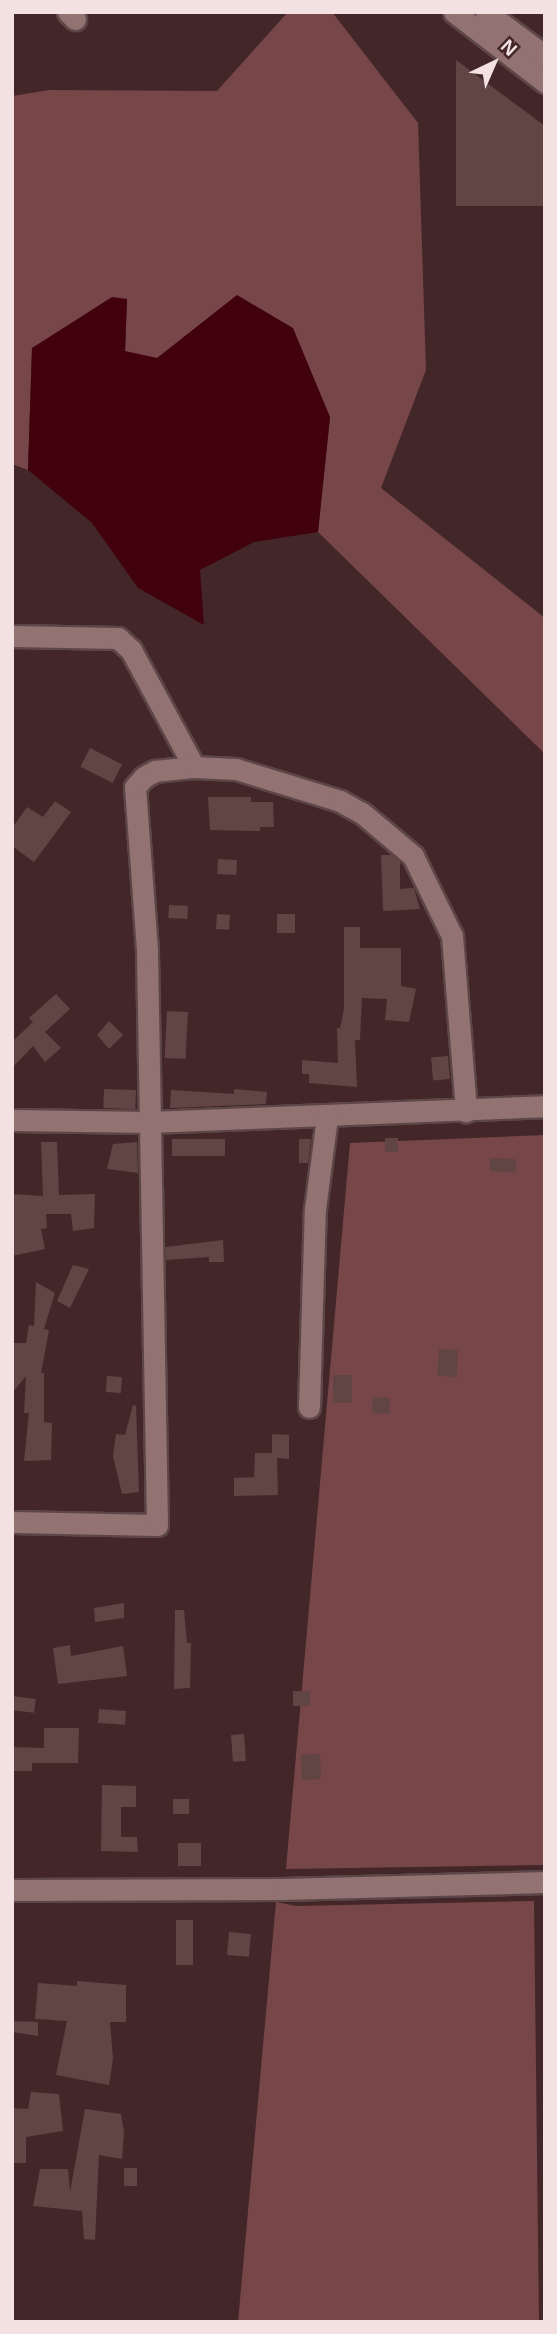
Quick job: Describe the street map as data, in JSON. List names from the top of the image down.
{
  "north": "top right"
}
